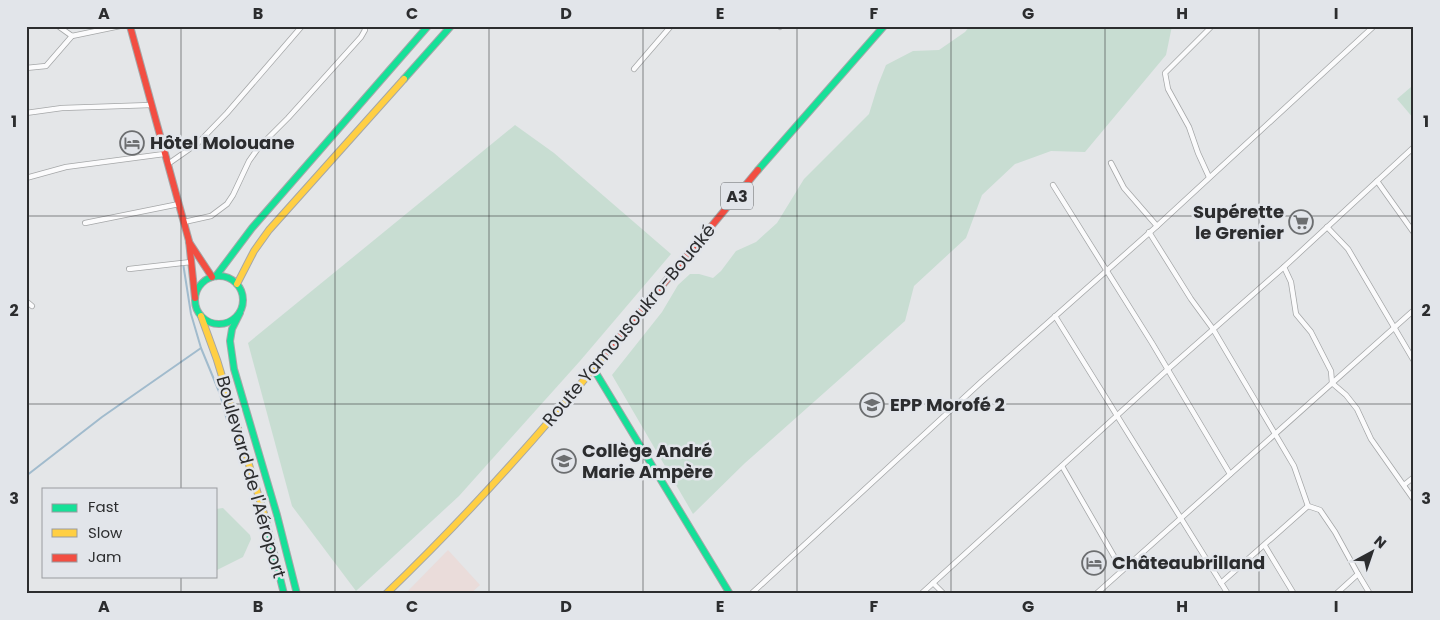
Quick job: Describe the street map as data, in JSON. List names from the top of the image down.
{
  "streets": {
    "main road": ["A3", "Route Yamousoukro-Bouaké", "Boulevard de l'Aéroport"]
  },
  "places": {
    "hotel": ["Hôtel Molouane", "Châteaubrilland"],
    "supermarket": ["Supérette le Grenier"],
    "school or university": ["EPP Morofé 2", "Collège André Marie Ampère"]
  },
  "legend": ["Fast", "Slow", "Jam"],
  "north": "top right",
  "grid": {
    "columns": [
      "A",
      "B",
      "C",
      "D",
      "E",
      "F",
      "G",
      "H",
      "I"
    ],
    "rows": ["1", "2", "3"]
  }
}
